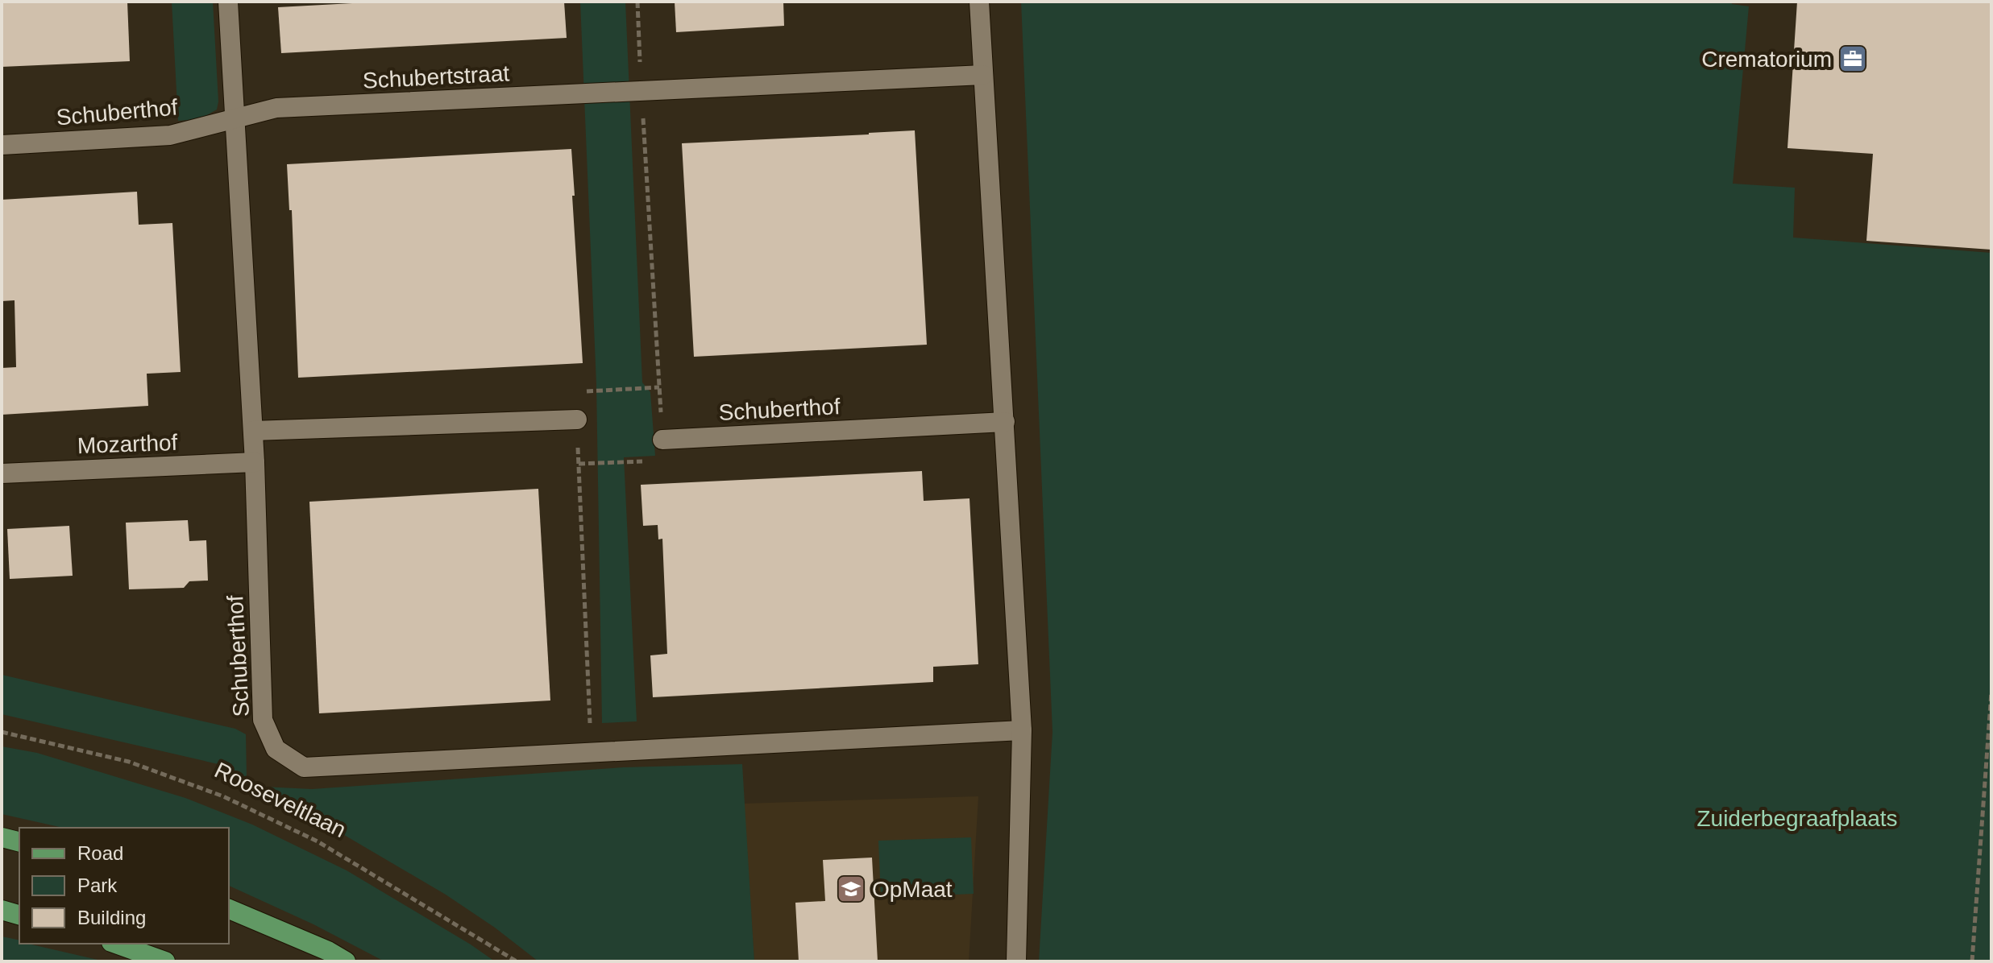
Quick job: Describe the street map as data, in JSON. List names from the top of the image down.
{
  "streets": {
    "street": ["Schubertstraat", "Schuberthof", "Mozarthof"],
    "path": ["Rooseveltlaan"]
  },
  "crossings": [
    ["Schubertstraat", "Schuberthof"],
    ["Schuberthof", "Mozarthof"]
  ],
  "parks": ["Zuiderbegraafplaats"],
  "places": {
    "office": ["Crematorium"],
    "school or university": ["OpMaat"]
  },
  "legend": ["Road", "Park", "Building"]
}
